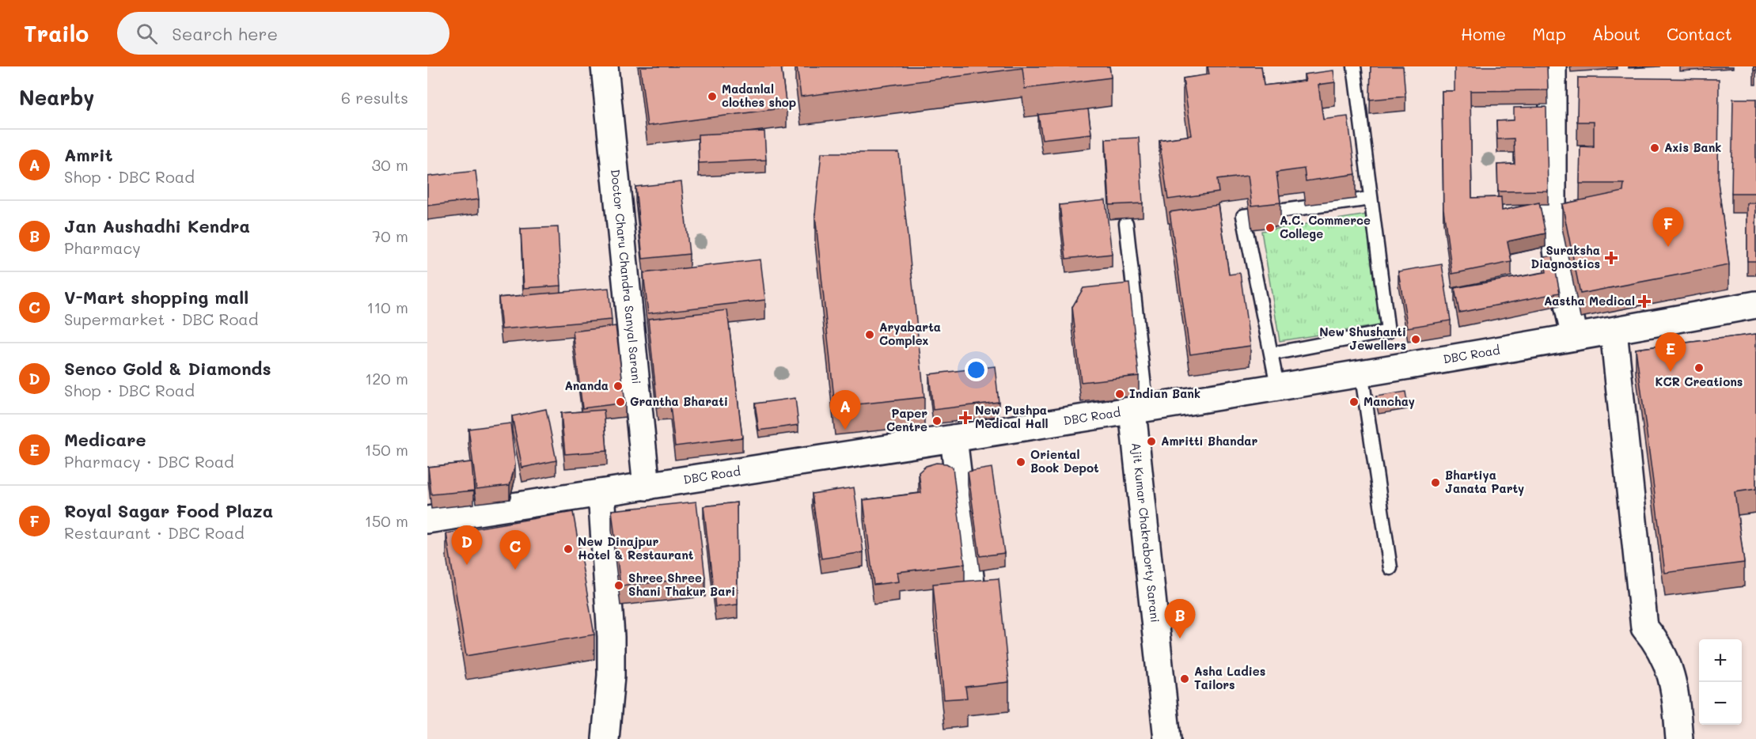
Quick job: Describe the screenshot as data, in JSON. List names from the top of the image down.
{
  "streets": {
    "street": ["Doctor Charu Chandra Sanyal Sarani", "DBC Road", "Ajit Kumar Chakraborty Sarani"]
  },
  "crossings": [
    ["Doctor Charu Chandra Sanyal Sarani", "DBC Road"],
    ["DBC Road", "Ajit Kumar Chakraborty Sarani"]
  ],
  "places": {
    "other": [
      "Madanlal clothes shop",
      "Axis Bank",
      "A.C. Commerce College",
      "Aryabarta Complex",
      "New Shushanti Jewellers",
      "KCR Creations",
      "Ananda",
      "Indian Bank",
      "Grantha Bharati",
      "Manchay",
      "Paper Centre",
      "Amritti Bhandar",
      "Oriental Book Depot",
      "Bhartiya Janata Party",
      "New Dinajpur Hotel & Restaurant",
      "Shree Shree Shani Thakur Bari",
      "Asha Ladies Tailors"
    ],
    "health": ["Suraksha Diagnostics", "Aastha Medical", "New Pushpa Medical Hall"]
  },
  "page": {
    "header": "Trailo",
    "search": "Search here",
    "nav": [
      "Home",
      "Map",
      "About",
      "Contact"
    ],
    "heading": ["Nearby", "6 results"],
    "list": [
      {
        "mark": "A",
        "name": "Amrit",
        "note": "Shop · DBC Road",
        "value": "30 m"
      },
      {
        "mark": "B",
        "name": "Jan Aushadhi Kendra",
        "note": "Pharmacy",
        "value": "70 m"
      },
      {
        "mark": "C",
        "name": "V-Mart shopping mall",
        "note": "Supermarket · DBC Road",
        "value": "110 m"
      },
      {
        "mark": "D",
        "name": "Senco Gold & Diamonds",
        "note": "Shop · DBC Road",
        "value": "120 m"
      },
      {
        "mark": "E",
        "name": "Medicare",
        "note": "Pharmacy · DBC Road",
        "value": "150 m"
      },
      {
        "mark": "F",
        "name": "Royal Sagar Food Plaza",
        "note": "Restaurant · DBC Road",
        "value": "150 m"
      }
    ],
    "pins": [
      "F",
      "E",
      "A",
      "D",
      "C",
      "B"
    ],
    "map_buttons": ["+", "−"]
  }
}
